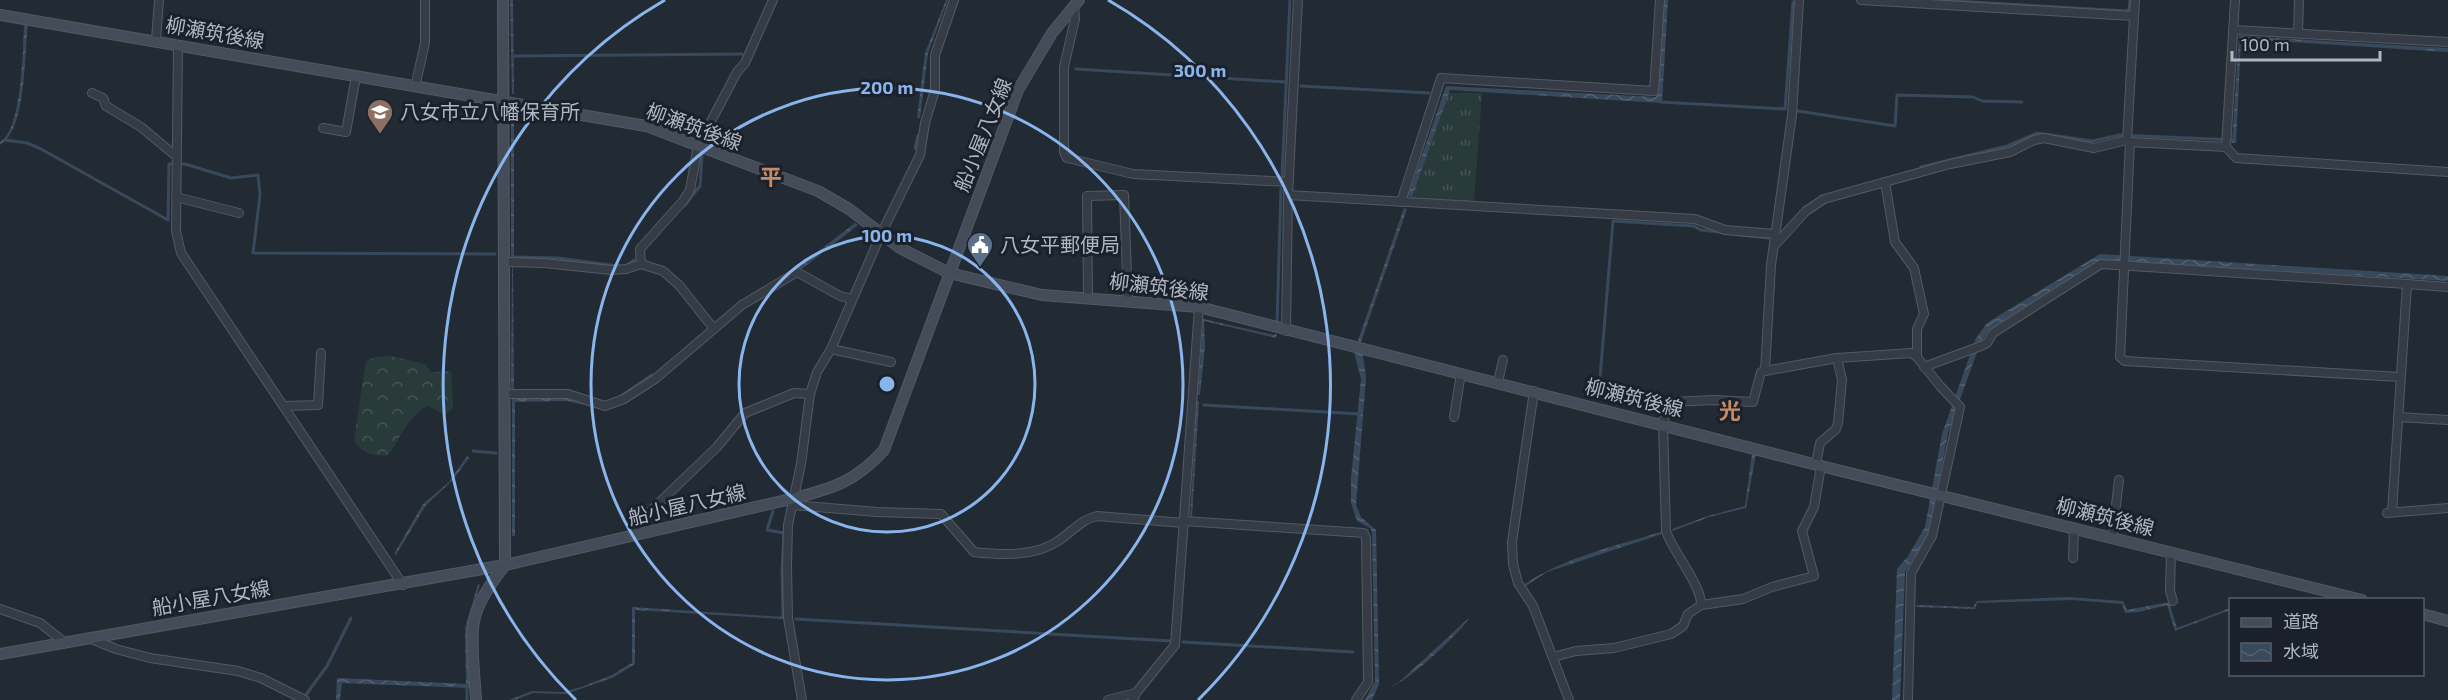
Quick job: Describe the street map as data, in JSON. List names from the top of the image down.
{
  "streets": {
    "main road": ["柳瀬筑後線", "船小屋八女線"]
  },
  "crossings": [
    ["柳瀬筑後線", "船小屋八女線"]
  ],
  "districts": ["平", "光"],
  "places": {
    "school or university": ["八女市立八幡保育所"],
    "public building": ["八女平郵便局"]
  },
  "legend": ["道路", "水域"],
  "scale_bar": "100 m",
  "rings": ["300 m", "200 m", "100 m"]
}
